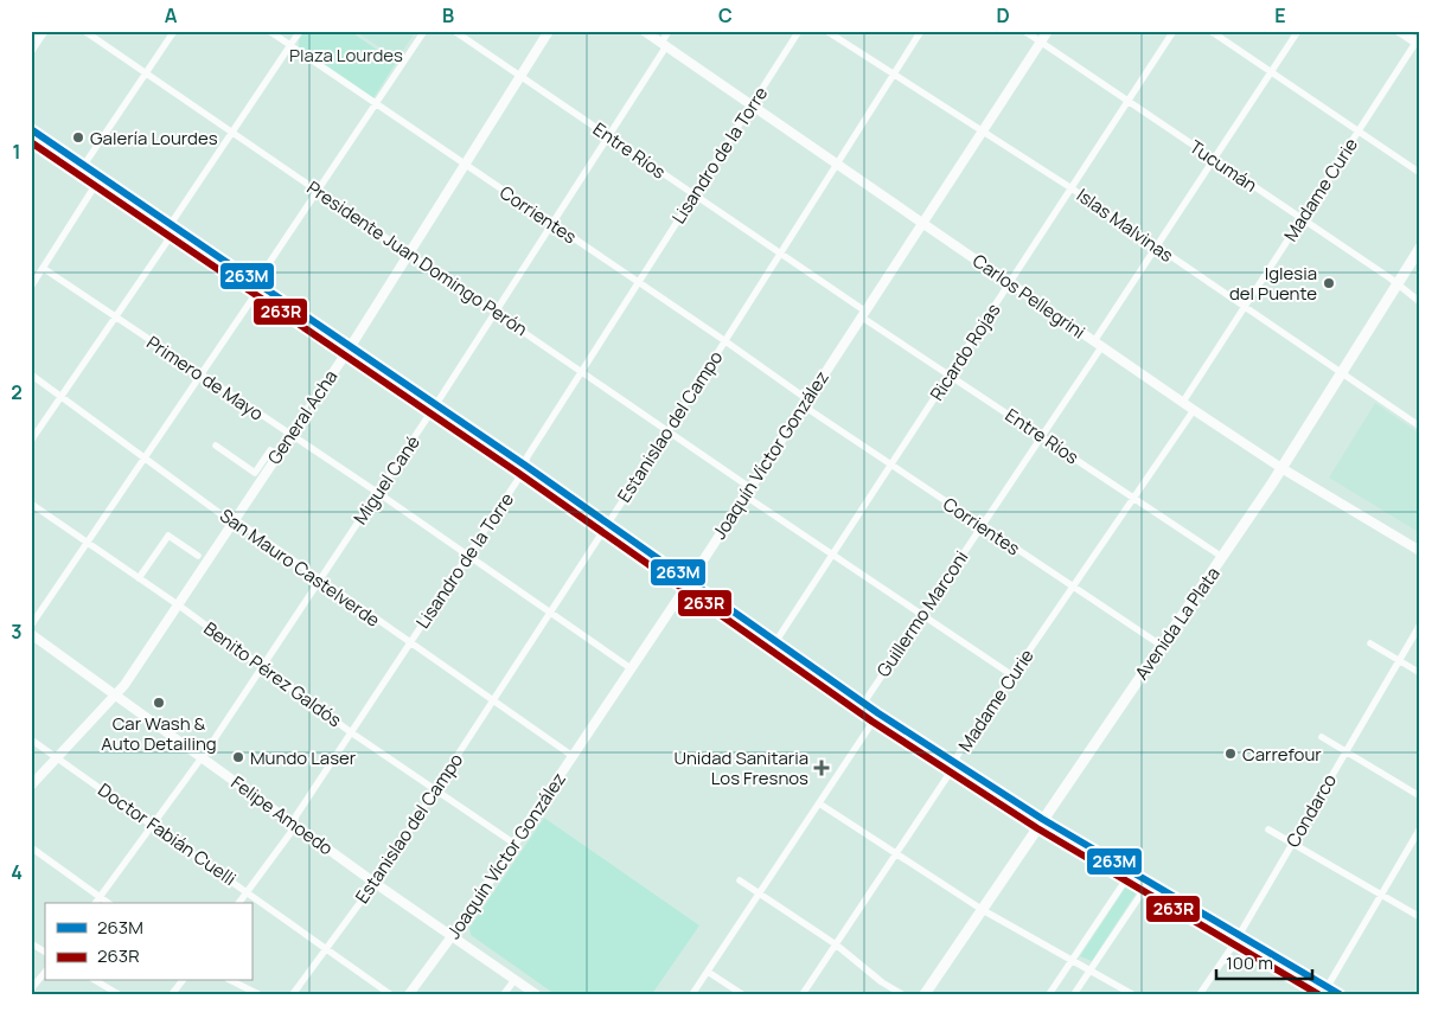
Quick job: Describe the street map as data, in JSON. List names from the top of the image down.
{
  "streets": {
    "main road": ["Avenida La Plata"],
    "street": [
      "Entre Ríos",
      "Lisandro de la Torre",
      "Tucumán",
      "Madame Curie",
      "Corrientes",
      "Islas Malvinas",
      "Presidente Juan Domingo Perón",
      "Carlos Pellegrini",
      "Ricardo Rojas",
      "Primero de Mayo",
      "General Acha",
      "Estanislao del Campo",
      "Joaquín Víctor González",
      "Miguel Cané",
      "San Mauro Castelverde",
      "Guillermo Marconi",
      "Benito Pérez Galdós",
      "Condarco",
      "Felipe Amoedo",
      "Doctor Fabián Cuelli"
    ]
  },
  "crossings": [
    ["Entre Ríos", "Lisandro de la Torre"],
    ["Entre Ríos", "Madame Curie"],
    ["Entre Ríos", "Ricardo Rojas"],
    ["Entre Ríos", "General Acha"],
    ["Entre Ríos", "Estanislao del Campo"],
    ["Entre Ríos", "Joaquín Víctor González"],
    ["Entre Ríos", "Miguel Cané"],
    ["Entre Ríos", "Guillermo Marconi"],
    ["Entre Ríos", "Avenida La Plata"],
    ["Lisandro de la Torre", "Corrientes"],
    ["Lisandro de la Torre", "Presidente Juan Domingo Perón"],
    ["Lisandro de la Torre", "Carlos Pellegrini"],
    ["Lisandro de la Torre", "Primero de Mayo"],
    ["Lisandro de la Torre", "San Mauro Castelverde"],
    ["Lisandro de la Torre", "Benito Pérez Galdós"],
    ["Lisandro de la Torre", "Felipe Amoedo"],
    ["Lisandro de la Torre", "Doctor Fabián Cuelli"],
    ["Tucumán", "Madame Curie"],
    ["Tucumán", "Ricardo Rojas"],
    ["Tucumán", "Joaquín Víctor González"],
    ["Tucumán", "Guillermo Marconi"],
    ["Tucumán", "Avenida La Plata"],
    ["Madame Curie", "Corrientes"],
    ["Madame Curie", "Islas Malvinas"],
    ["Madame Curie", "Presidente Juan Domingo Perón"],
    ["Madame Curie", "Carlos Pellegrini"],
    ["Corrientes", "Ricardo Rojas"],
    ["Corrientes", "General Acha"],
    ["Corrientes", "Estanislao del Campo"],
    ["Corrientes", "Joaquín Víctor González"],
    ["Corrientes", "Miguel Cané"],
    ["Corrientes", "Guillermo Marconi"],
    ["Corrientes", "Avenida La Plata"],
    ["Islas Malvinas", "Ricardo Rojas"],
    ["Islas Malvinas", "Estanislao del Campo"],
    ["Islas Malvinas", "Joaquín Víctor González"],
    ["Islas Malvinas", "Guillermo Marconi"],
    ["Islas Malvinas", "Avenida La Plata"],
    ["Presidente Juan Domingo Perón", "Ricardo Rojas"],
    ["Presidente Juan Domingo Perón", "General Acha"],
    ["Presidente Juan Domingo Perón", "Estanislao del Campo"],
    ["Presidente Juan Domingo Perón", "Joaquín Víctor González"],
    ["Presidente Juan Domingo Perón", "Miguel Cané"],
    ["Presidente Juan Domingo Perón", "Guillermo Marconi"],
    ["Carlos Pellegrini", "Ricardo Rojas"],
    ["Carlos Pellegrini", "Estanislao del Campo"],
    ["Carlos Pellegrini", "Joaquín Víctor González"],
    ["Carlos Pellegrini", "Miguel Cané"],
    ["Carlos Pellegrini", "Guillermo Marconi"],
    ["Carlos Pellegrini", "Avenida La Plata"],
    ["Primero de Mayo", "General Acha"],
    ["Primero de Mayo", "Estanislao del Campo"],
    ["Primero de Mayo", "Joaquín Víctor González"],
    ["Primero de Mayo", "Miguel Cané"],
    ["General Acha", "San Mauro Castelverde"],
    ["General Acha", "Benito Pérez Galdós"],
    ["General Acha", "Felipe Amoedo"],
    ["General Acha", "Doctor Fabián Cuelli"],
    ["Estanislao del Campo", "San Mauro Castelverde"],
    ["Estanislao del Campo", "Benito Pérez Galdós"],
    ["Estanislao del Campo", "Felipe Amoedo"],
    ["Estanislao del Campo", "Doctor Fabián Cuelli"],
    ["Joaquín Víctor González", "San Mauro Castelverde"],
    ["Joaquín Víctor González", "Benito Pérez Galdós"],
    ["Joaquín Víctor González", "Felipe Amoedo"],
    ["Miguel Cané", "San Mauro Castelverde"],
    ["Miguel Cané", "Benito Pérez Galdós"],
    ["Miguel Cané", "Felipe Amoedo"],
    ["Miguel Cané", "Doctor Fabián Cuelli"]
  ],
  "parks": ["Plaza Lourdes"],
  "places": {
    "other": [
      "Galería Lourdes",
      "Iglesia del Puente",
      "Car Wash & Auto Detailing",
      "Carrefour",
      "Mundo Laser"
    ],
    "health": ["Unidad Sanitaria Los Fresnos"]
  },
  "lines": ["transit line 263M", "transit line 263R"],
  "legend": ["263M", "263R"],
  "scale_bar": "100 m",
  "grid": {
    "columns": [
      "A",
      "B",
      "C",
      "D",
      "E"
    ],
    "rows": [
      "1",
      "2",
      "3",
      "4"
    ]
  }
}
